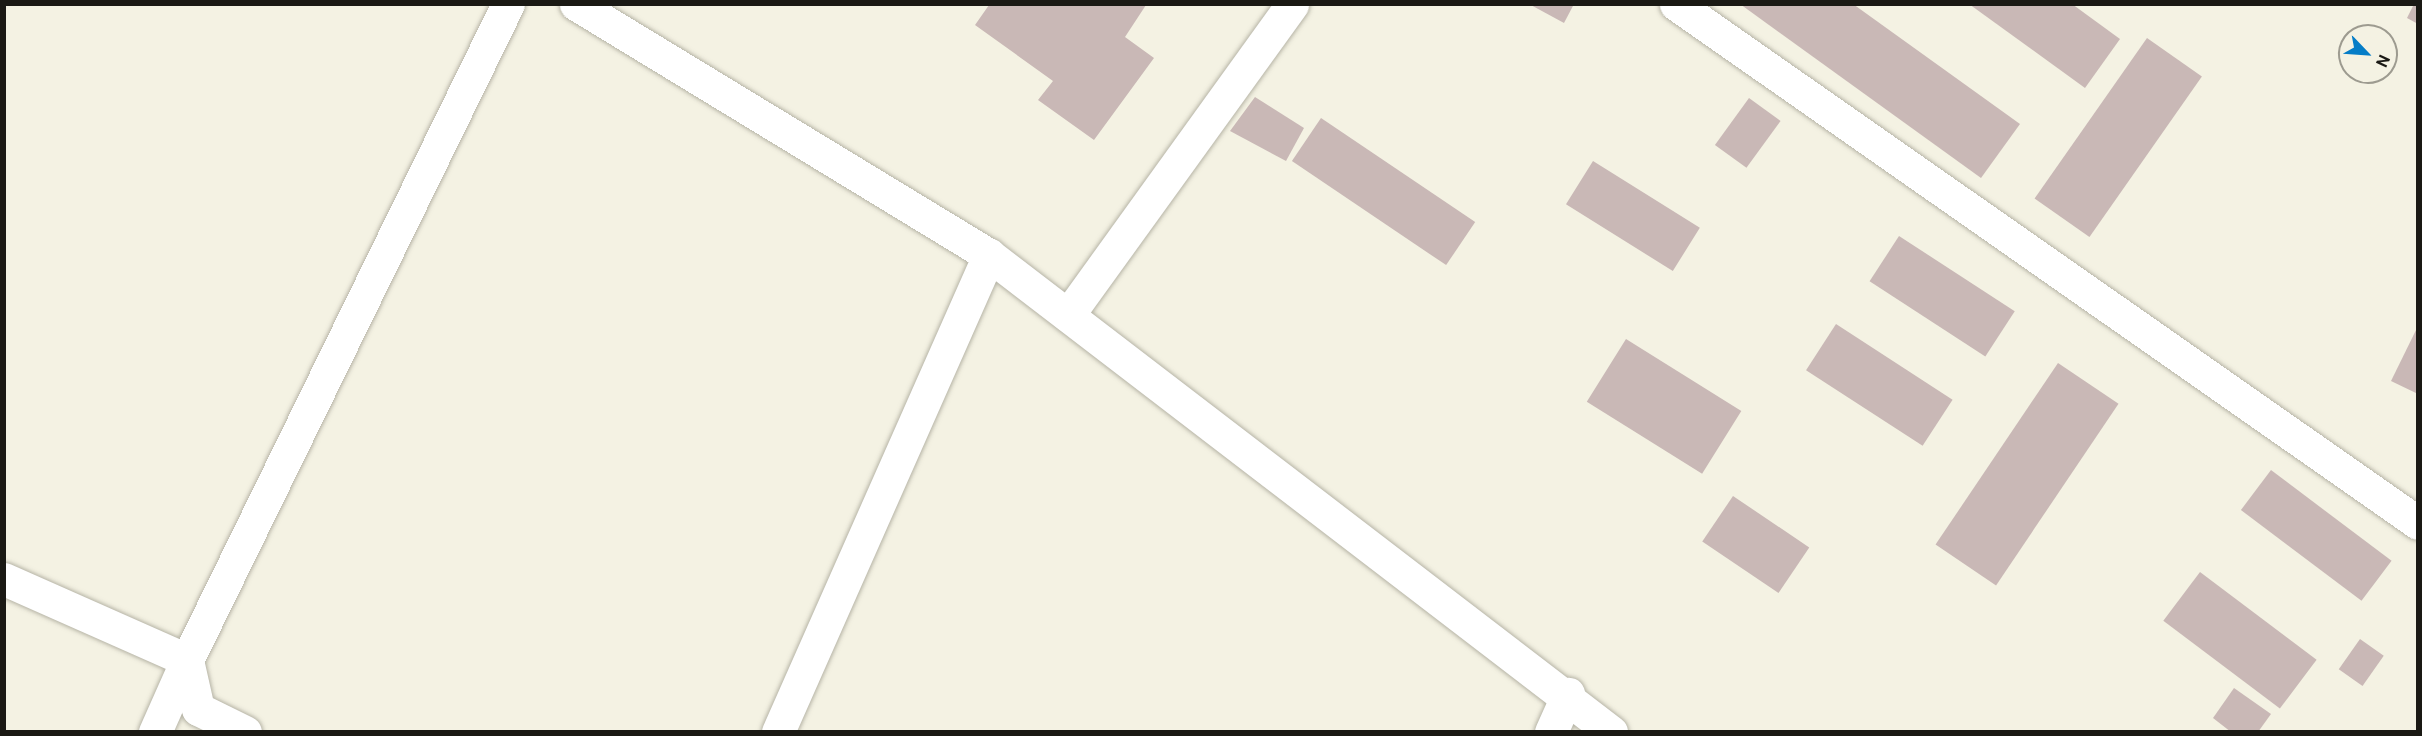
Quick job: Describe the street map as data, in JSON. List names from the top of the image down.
{
  "north": "bottom right"
}
